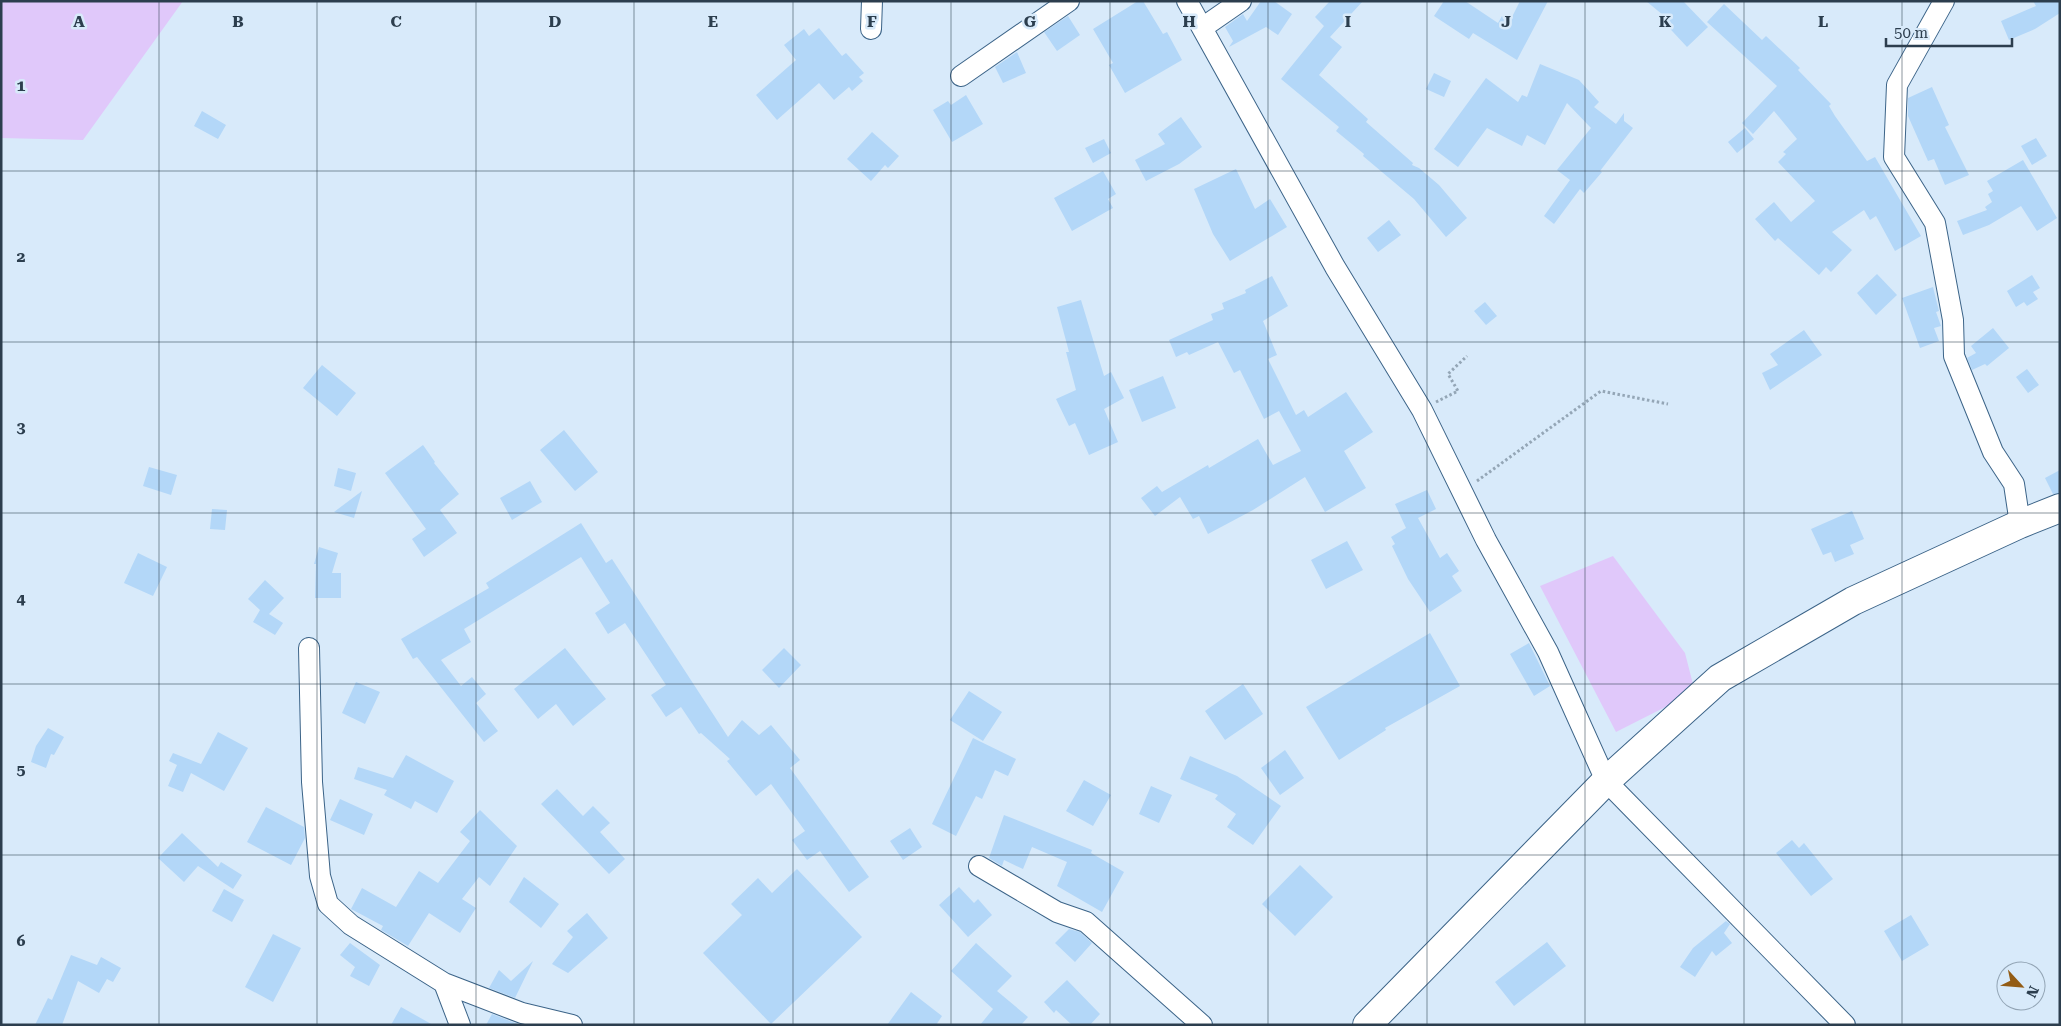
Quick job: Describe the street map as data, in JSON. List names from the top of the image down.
{
  "scale_bar": "50 m",
  "north": "bottom right",
  "grid": {
    "columns": [
      "A",
      "B",
      "C",
      "D",
      "E",
      "F",
      "G",
      "H",
      "I",
      "J",
      "K",
      "L"
    ],
    "rows": [
      "1",
      "2",
      "3",
      "4",
      "5",
      "6"
    ]
  }
}
